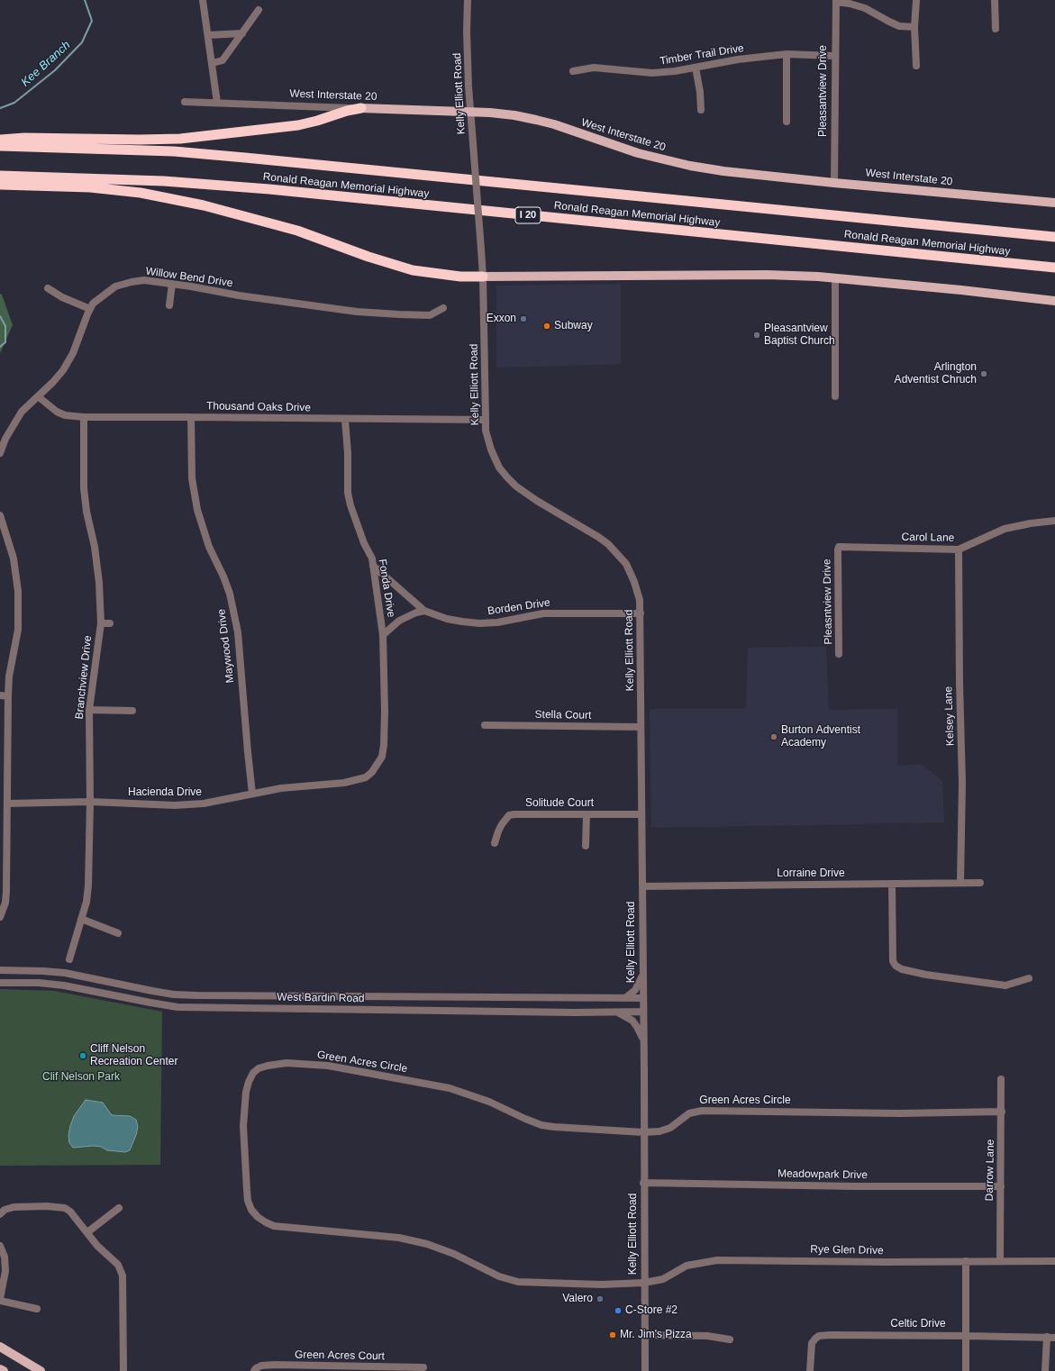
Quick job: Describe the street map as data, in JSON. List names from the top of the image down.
{
  "streets": {
    "highway": ["Ronald Reagan Memorial Highway", "I 20"],
    "main road": ["West Interstate 20"],
    "street": [
      "Timber Trail Drive",
      "Pleasantview Drive",
      "Kelly Elliott Road",
      "Willow Bend Drive",
      "Thousand Oaks Drive",
      "Carol Lane",
      "Fonda Drive",
      "Pleasntview Drive",
      "Borden Drive",
      "Maywood Drive",
      "Branchview Drive",
      "Stella Court",
      "Kelsey Lane",
      "Hacienda Drive",
      "Solitude Court",
      "Lorraine Drive",
      "West Bardin Road",
      "Green Acres Circle",
      "Darrow Lane",
      "Meadowpark Drive",
      "Rye Glen Drive",
      "Celtic Drive",
      "Green Acres Court"
    ]
  },
  "crossings": [
    ["Timber Trail Drive", "Pleasantview Drive"],
    ["Pleasantview Drive", "West Interstate 20"],
    ["Kelly Elliott Road", "West Interstate 20"],
    ["Kelly Elliott Road", "Thousand Oaks Drive"],
    ["Kelly Elliott Road", "Borden Drive"],
    ["Kelly Elliott Road", "Stella Court"],
    ["Kelly Elliott Road", "Solitude Court"],
    ["Kelly Elliott Road", "Lorraine Drive"],
    ["Kelly Elliott Road", "West Bardin Road"],
    ["Kelly Elliott Road", "Green Acres Circle"],
    ["Kelly Elliott Road", "Meadowpark Drive"],
    ["Kelly Elliott Road", "Rye Glen Drive"],
    ["Willow Bend Drive", "Thousand Oaks Drive"],
    ["Thousand Oaks Drive", "Fonda Drive"],
    ["Thousand Oaks Drive", "Maywood Drive"],
    ["Thousand Oaks Drive", "Branchview Drive"],
    ["Carol Lane", "Pleasntview Drive"],
    ["Carol Lane", "Kelsey Lane"],
    ["Fonda Drive", "Borden Drive"],
    ["Fonda Drive", "Hacienda Drive"],
    ["Maywood Drive", "Hacienda Drive"],
    ["Branchview Drive", "Hacienda Drive"],
    ["Kelsey Lane", "Lorraine Drive"],
    ["Green Acres Circle", "Darrow Lane"],
    ["Green Acres Circle", "Rye Glen Drive"],
    ["Darrow Lane", "Meadowpark Drive"],
    ["Darrow Lane", "Rye Glen Drive"]
  ],
  "water": ["Kee Branch"],
  "parks": ["Clif Nelson Park"],
  "places": [
    "Exxon",
    "Subway",
    "Pleasantview Baptist Church",
    "Arlington Adventist Chruch",
    "Burton Adventist Academy",
    "Cliff Nelson Recreation Center",
    "Valero",
    "C-Store #2",
    "Mr. Jim's Pizza"
  ]
}
